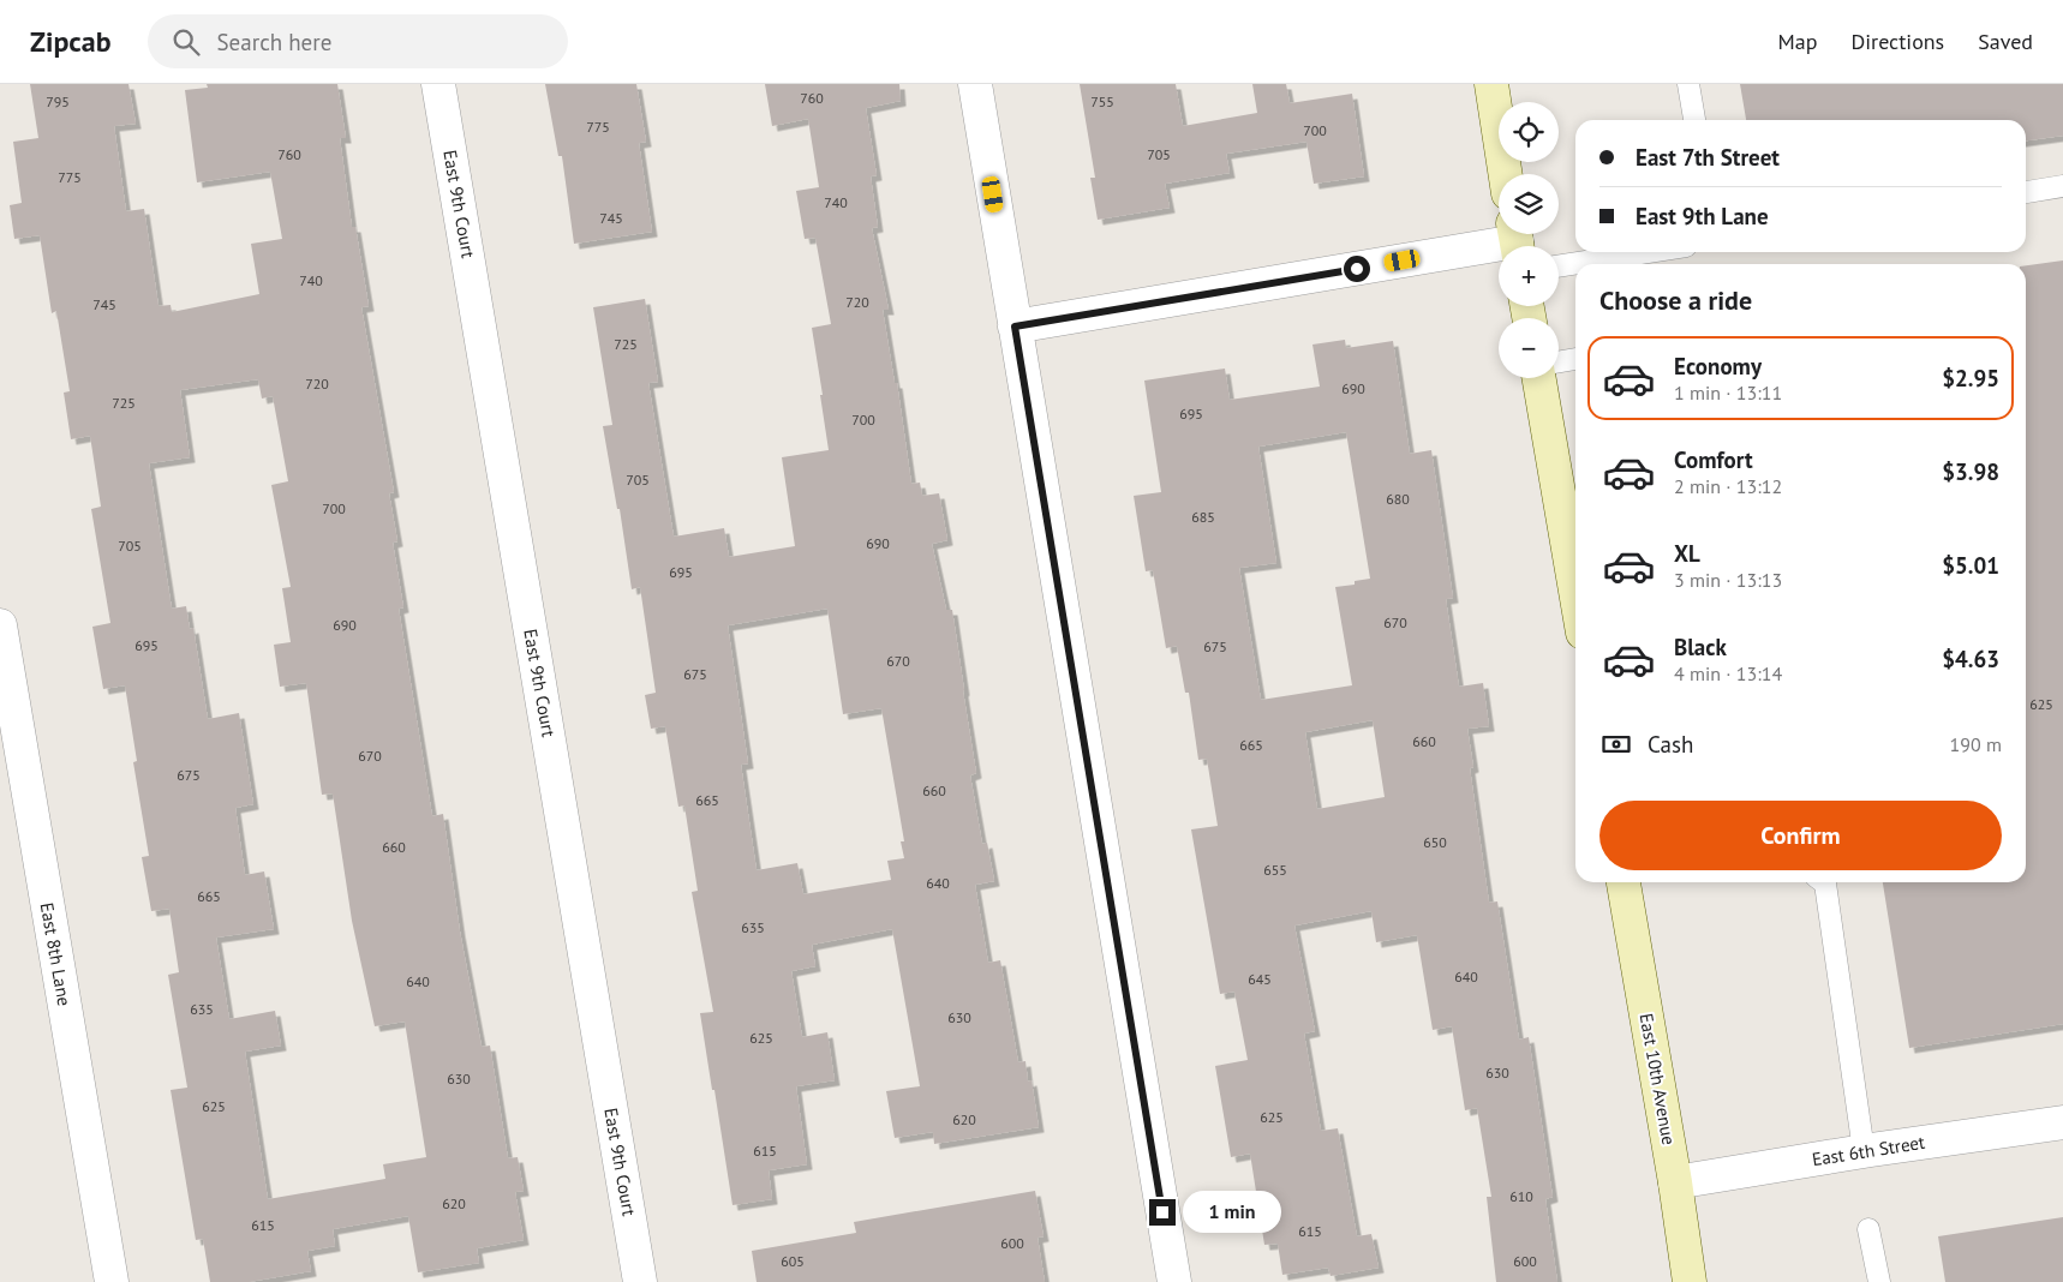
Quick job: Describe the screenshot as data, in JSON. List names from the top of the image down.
{
  "streets": {
    "street": [
      "East 9th Court",
      "East 8th Lane",
      "East 10th Avenue",
      "East 6th Street"
    ]
  },
  "crossings": [
    ["East 10th Avenue", "East 6th Street"]
  ],
  "house_numbers": [
    "760",
    "795",
    "755",
    "775",
    "700",
    "760",
    "705",
    "775",
    "740",
    "745",
    "740",
    "720",
    "745",
    "725",
    "720",
    "690",
    "725",
    "695",
    "700",
    "705",
    "680",
    "700",
    "685",
    "690",
    "705",
    "695",
    "670",
    "690",
    "695",
    "675",
    "670",
    "675",
    "625",
    "660",
    "665",
    "670",
    "675",
    "660",
    "665",
    "650",
    "660",
    "655",
    "640",
    "665",
    "635",
    "640",
    "645",
    "640",
    "635",
    "630",
    "625",
    "630",
    "630",
    "625",
    "625",
    "620",
    "615",
    "610",
    "620",
    "615",
    "615",
    "600",
    "605",
    "600"
  ],
  "page": {
    "header": "Zipcab",
    "search": "Search here",
    "nav": ["Map", "Directions", "Saved"],
    "map_buttons": ["+", "−"],
    "banner": ["East 7th Street", "East 9th Lane"],
    "heading": "Choose a ride",
    "list": [
      {
        "name": "Economy",
        "note": "1 min · 13:11",
        "value": "$2.95"
      },
      {
        "name": "Comfort",
        "note": "2 min · 13:12",
        "value": "$3.98"
      },
      {
        "name": "XL",
        "note": "3 min · 13:13",
        "value": "$5.01"
      },
      {
        "name": "Black",
        "note": "4 min · 13:14",
        "value": "$4.63"
      }
    ],
    "pay": ["Cash", "190 m"],
    "buttons": "Confirm",
    "bubble": "1 min"
  }
}
